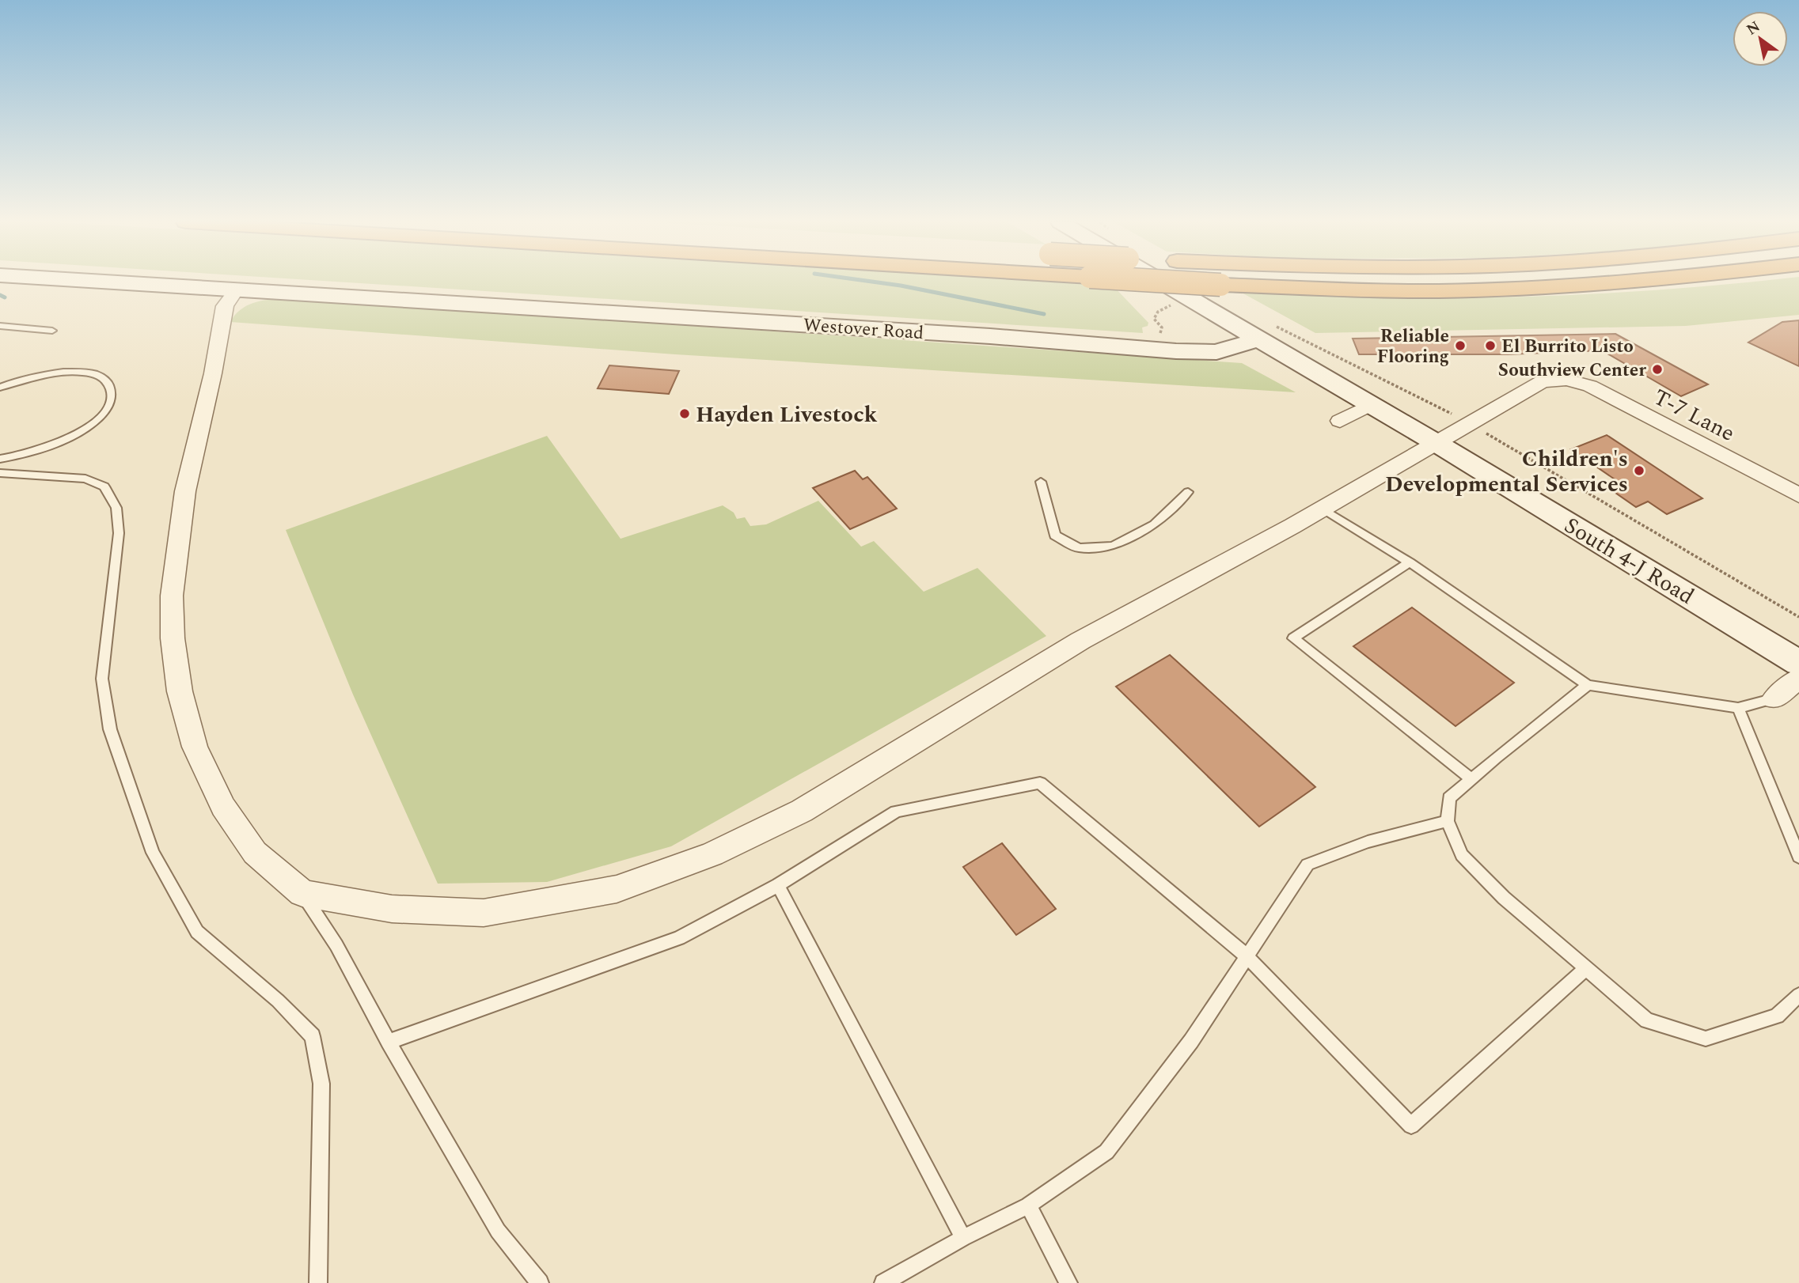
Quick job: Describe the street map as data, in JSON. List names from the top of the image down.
{
  "streets": {
    "street": ["Westover Road", "T-7 Lane", "South 4-J Road"]
  },
  "crossings": [
    ["Westover Road", "South 4-J Road"],
    ["T-7 Lane", "South 4-J Road"]
  ],
  "places": [
    "Reliable Flooring",
    "El Burrito Listo",
    "Southview Center",
    "Hayden Livestock",
    "Children's Developmental Services"
  ],
  "north": "top left"
}
